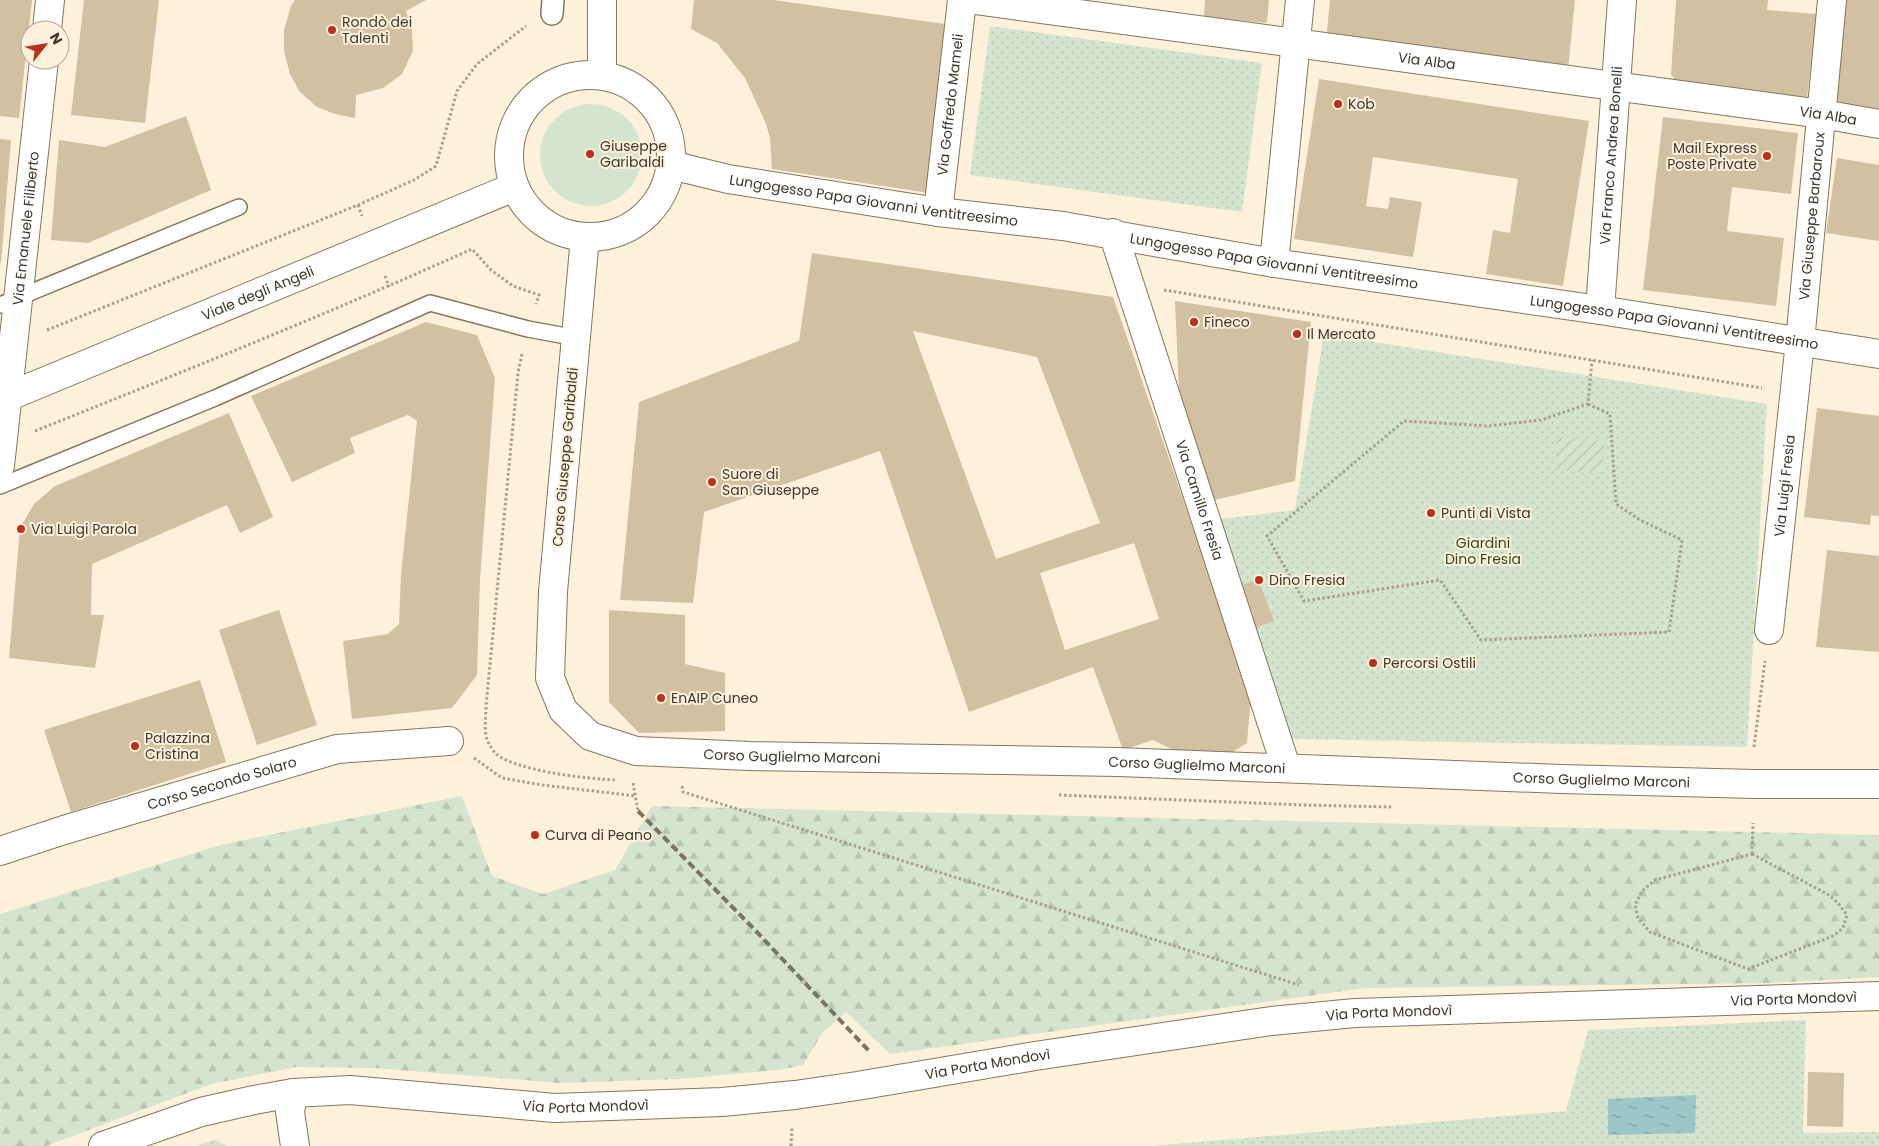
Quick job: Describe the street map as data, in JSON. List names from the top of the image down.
{
  "streets": {
    "street": [
      "Via Alba",
      "Via Goffredo Mameli",
      "Via Franco Andrea Bonelli",
      "Lungogesso Papa Giovanni Ventitreesimo",
      "Via Giuseppe Barbaroux",
      "Via Emanuele Filiberto",
      "Viale degli Angeli",
      "Corso Giuseppe Garibaldi",
      "Via Luigi Fresia",
      "Via Camillo Fresia",
      "Corso Guglielmo Marconi",
      "Corso Secondo Solaro",
      "Via Porta Mondovì"
    ]
  },
  "crossings": [
    ["Via Alba", "Via Franco Andrea Bonelli"],
    ["Via Alba", "Via Giuseppe Barbaroux"],
    ["Via Goffredo Mameli", "Lungogesso Papa Giovanni Ventitreesimo"],
    ["Via Franco Andrea Bonelli", "Lungogesso Papa Giovanni Ventitreesimo"],
    ["Lungogesso Papa Giovanni Ventitreesimo", "Via Giuseppe Barbaroux"],
    ["Lungogesso Papa Giovanni Ventitreesimo", "Viale degli Angeli"],
    ["Lungogesso Papa Giovanni Ventitreesimo", "Corso Giuseppe Garibaldi"],
    ["Lungogesso Papa Giovanni Ventitreesimo", "Via Luigi Fresia"],
    ["Lungogesso Papa Giovanni Ventitreesimo", "Via Camillo Fresia"],
    ["Via Giuseppe Barbaroux", "Via Luigi Fresia"],
    ["Via Emanuele Filiberto", "Viale degli Angeli"],
    ["Viale degli Angeli", "Corso Giuseppe Garibaldi"],
    ["Corso Giuseppe Garibaldi", "Corso Guglielmo Marconi"],
    ["Via Camillo Fresia", "Corso Guglielmo Marconi"]
  ],
  "parks": ["Giardini Dino Fresia"],
  "places": [
    "Rondò dei Talenti",
    "Kob",
    "Giuseppe Garibaldi",
    "Mail Express Poste Private",
    "Fineco",
    "Il Mercato",
    "Suore di San Giuseppe",
    "Punti di Vista",
    "Via Luigi Parola",
    "Dino Fresia",
    "Percorsi Ostili",
    "EnAIP Cuneo",
    "Palazzina Cristina",
    "Curva di Peano"
  ],
  "north": "top right"
}
